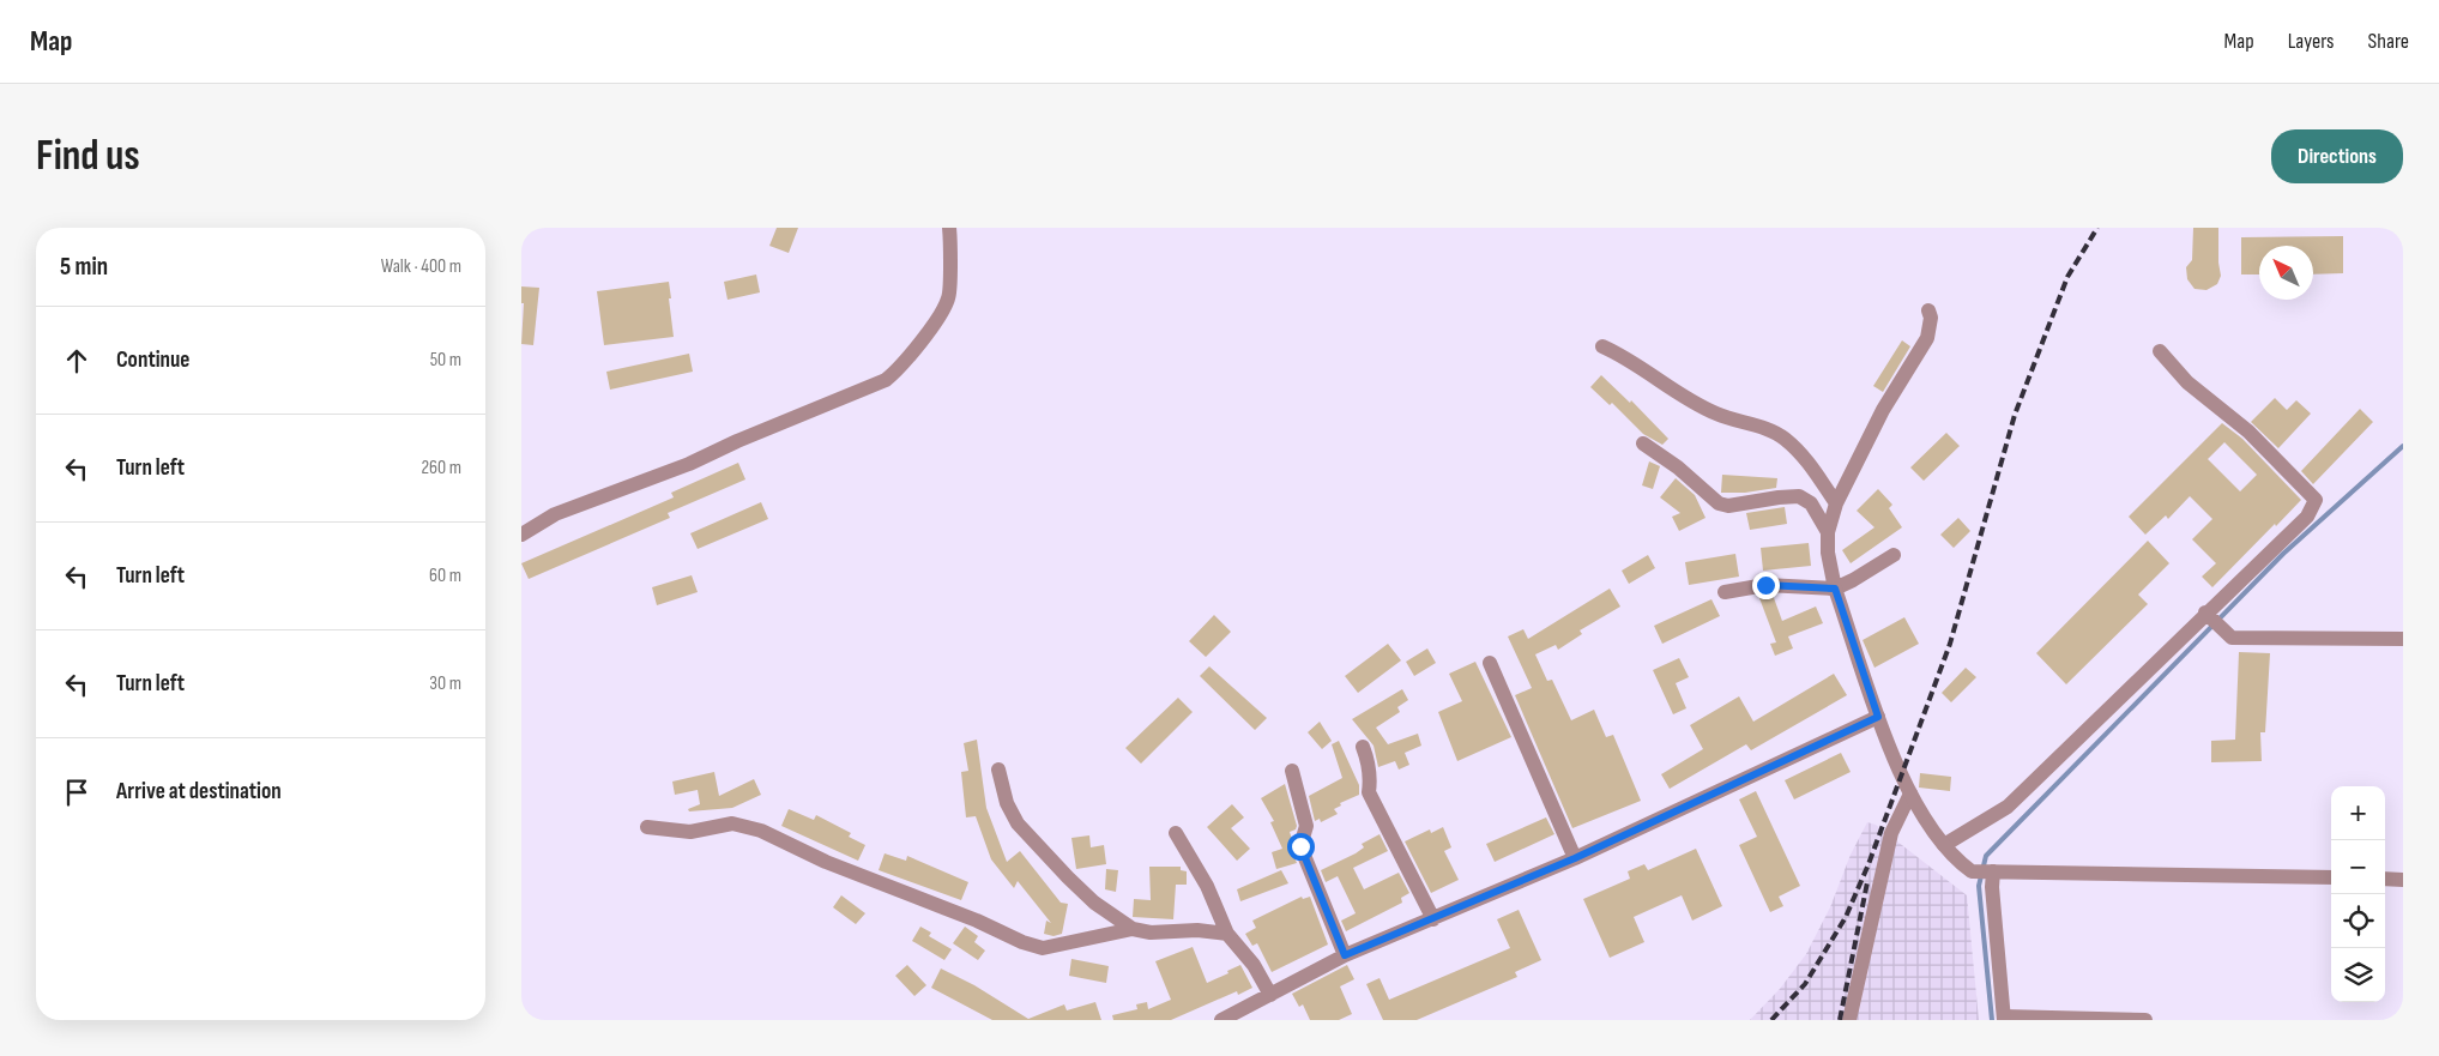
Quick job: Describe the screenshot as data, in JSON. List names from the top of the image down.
{
  "north": "top left",
  "page": {
    "header": "Map",
    "nav": ["Map", "Layers", "Share"],
    "buttons": "Directions",
    "title": "Find us",
    "heading": ["5 min", "Walk · 400 m"],
    "list": [
      ["Continue", "50 m"],
      ["Turn left", "260 m"],
      ["Turn left", "60 m"],
      ["Turn left", "30 m"],
      "Arrive at destination"
    ],
    "map_buttons": ["+", "−"]
  }
}
